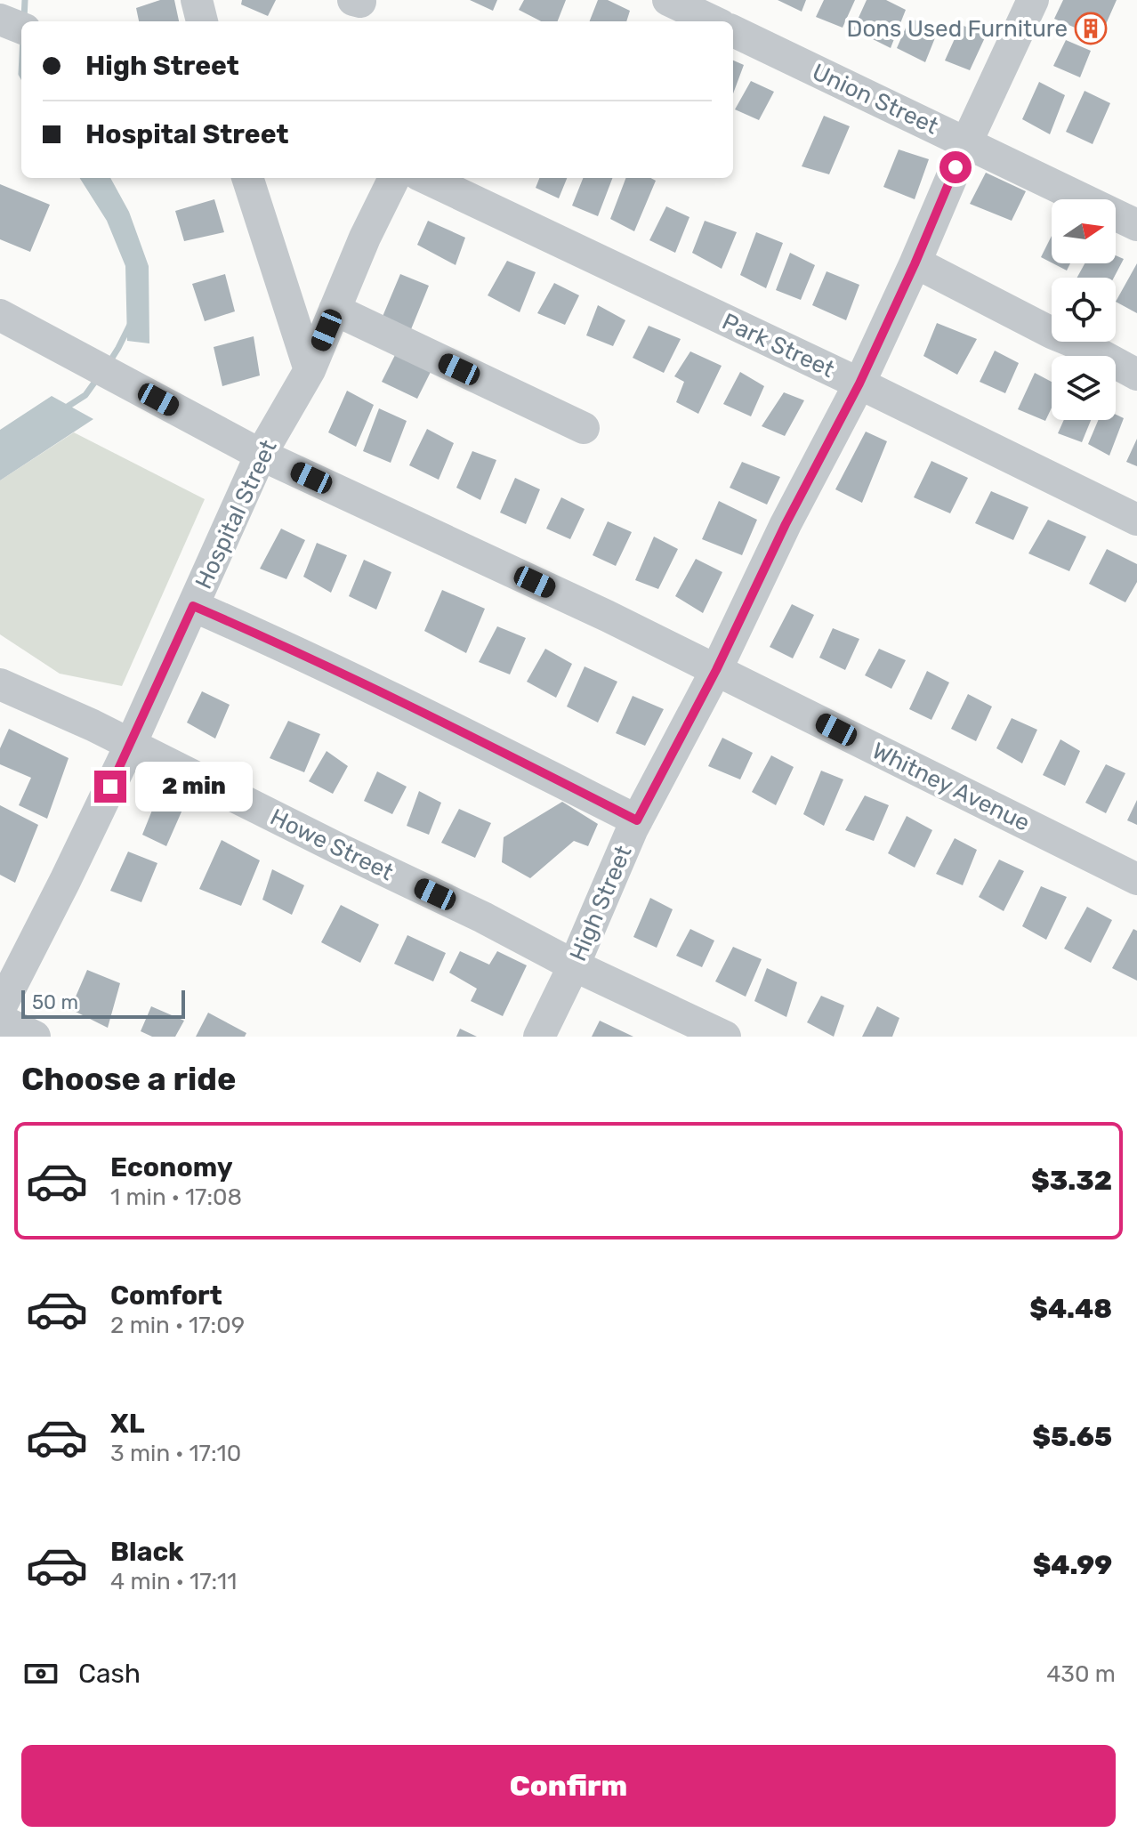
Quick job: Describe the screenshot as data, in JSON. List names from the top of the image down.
{
  "streets": {
    "street": [
      "Union Street",
      "Park Street",
      "Hospital Street",
      "Whitney Avenue",
      "Howe Street",
      "High Street"
    ]
  },
  "crossings": [
    ["Union Street", "High Street"],
    ["Park Street", "High Street"],
    ["Hospital Street", "Whitney Avenue"],
    ["Hospital Street", "Howe Street"],
    ["Whitney Avenue", "High Street"],
    ["Howe Street", "High Street"]
  ],
  "places": {
    "building": ["Dons Used Furniture"]
  },
  "scale_bar": "50 m",
  "north": "right",
  "page": {
    "banner": ["High Street", "Hospital Street"],
    "bubble": "2 min",
    "scale": "50 m",
    "heading": "Choose a ride",
    "list": [
      {
        "name": "Economy",
        "note": "1 min · 17:08",
        "value": "$3.32"
      },
      {
        "name": "Comfort",
        "note": "2 min · 17:09",
        "value": "$4.48"
      },
      {
        "name": "XL",
        "note": "3 min · 17:10",
        "value": "$5.65"
      },
      {
        "name": "Black",
        "note": "4 min · 17:11",
        "value": "$4.99"
      }
    ],
    "pay": ["Cash", "430 m"],
    "buttons": "Confirm"
  }
}
